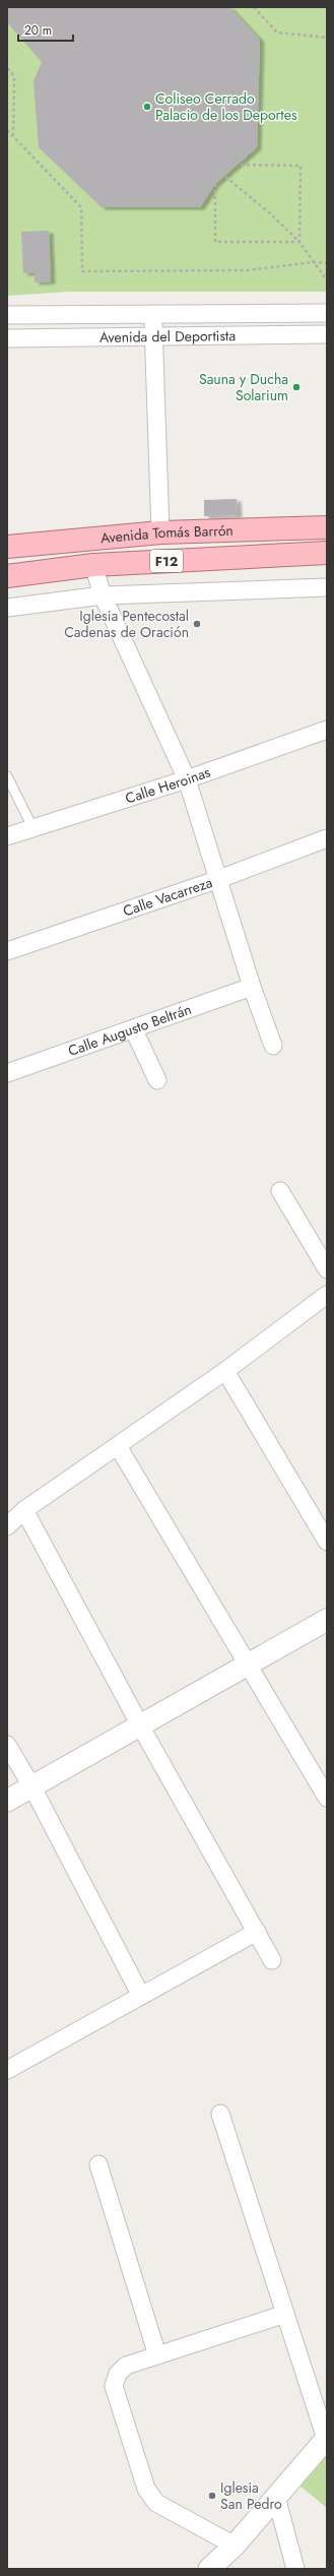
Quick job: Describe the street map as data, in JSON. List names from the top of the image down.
{
  "streets": {
    "main road": ["Avenida Tomás Barrón", "F12"],
    "street": [
      "Avenida del Deportista",
      "Calle Heroinas",
      "Calle Vacarreza",
      "Calle Augusto Beltrán"
    ]
  },
  "places": [
    "Coliseo Cerrado Palacio de los Deportes",
    "Sauna y Ducha Solarium",
    "Iglesia Pentecostal Cadenas de Oración",
    "Iglesia San Pedro"
  ],
  "scale_bar": "20 m"
}
